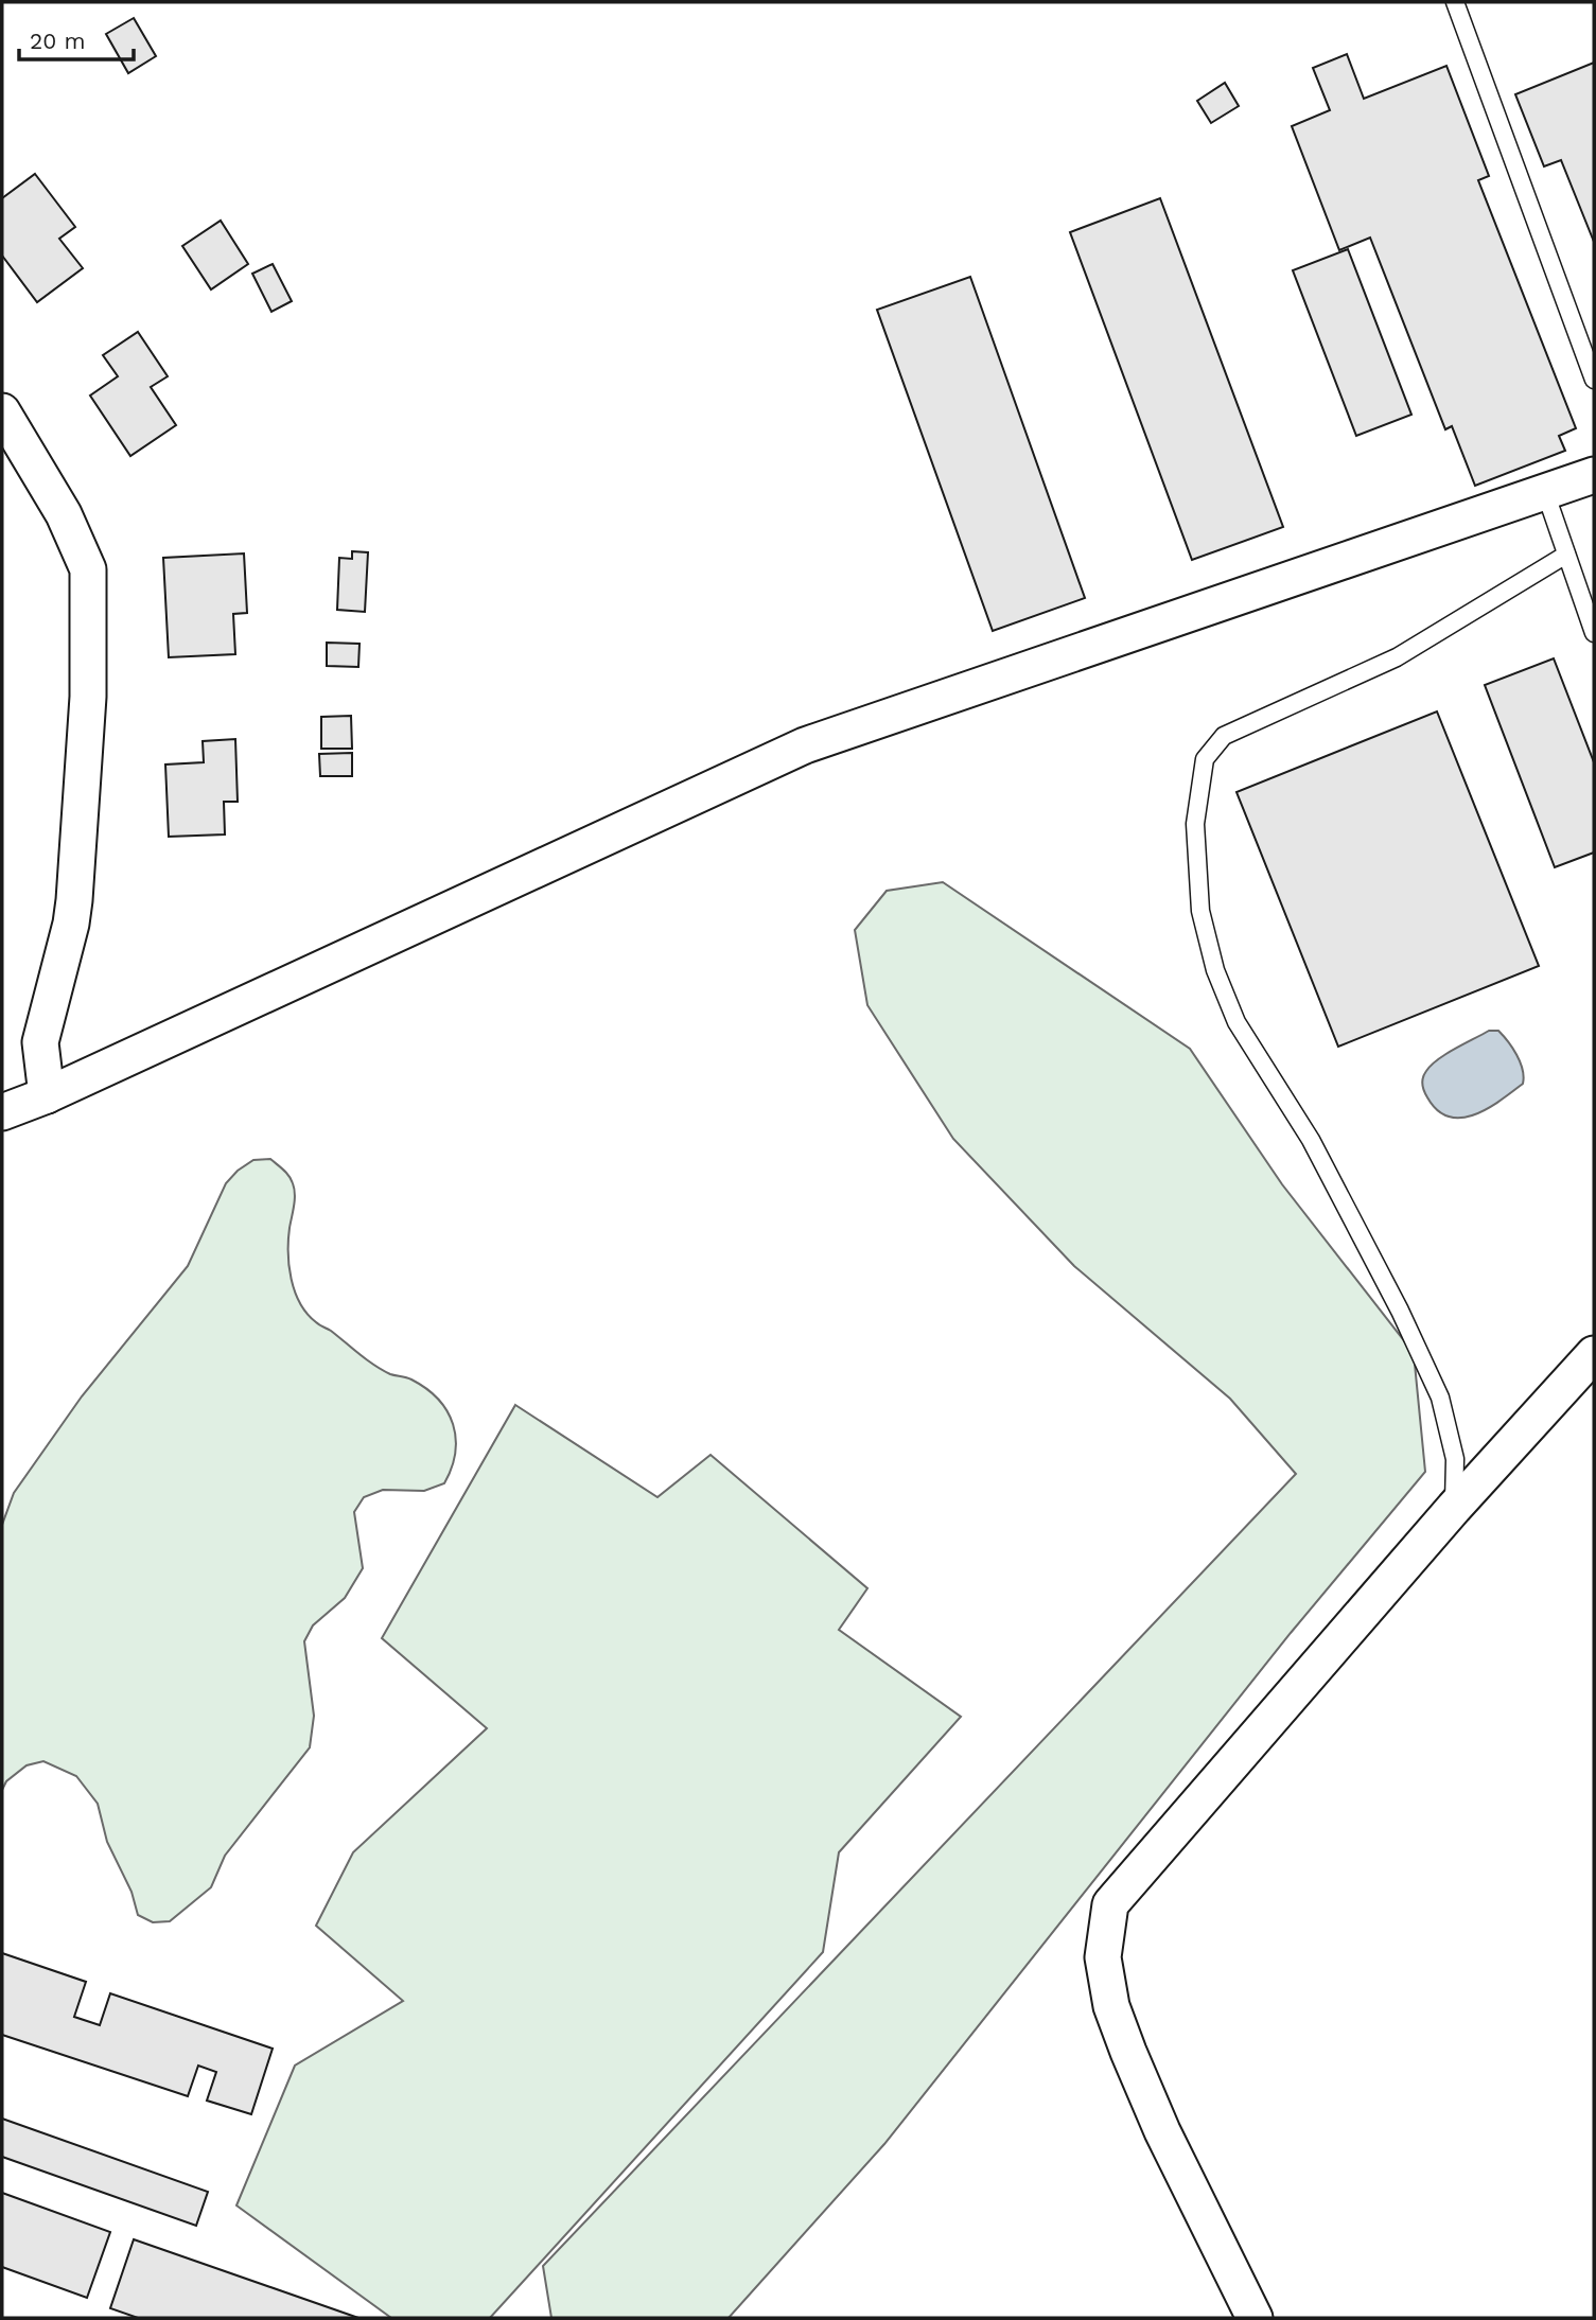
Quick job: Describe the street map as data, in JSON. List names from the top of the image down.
{
  "scale_bar": "20 m"
}
